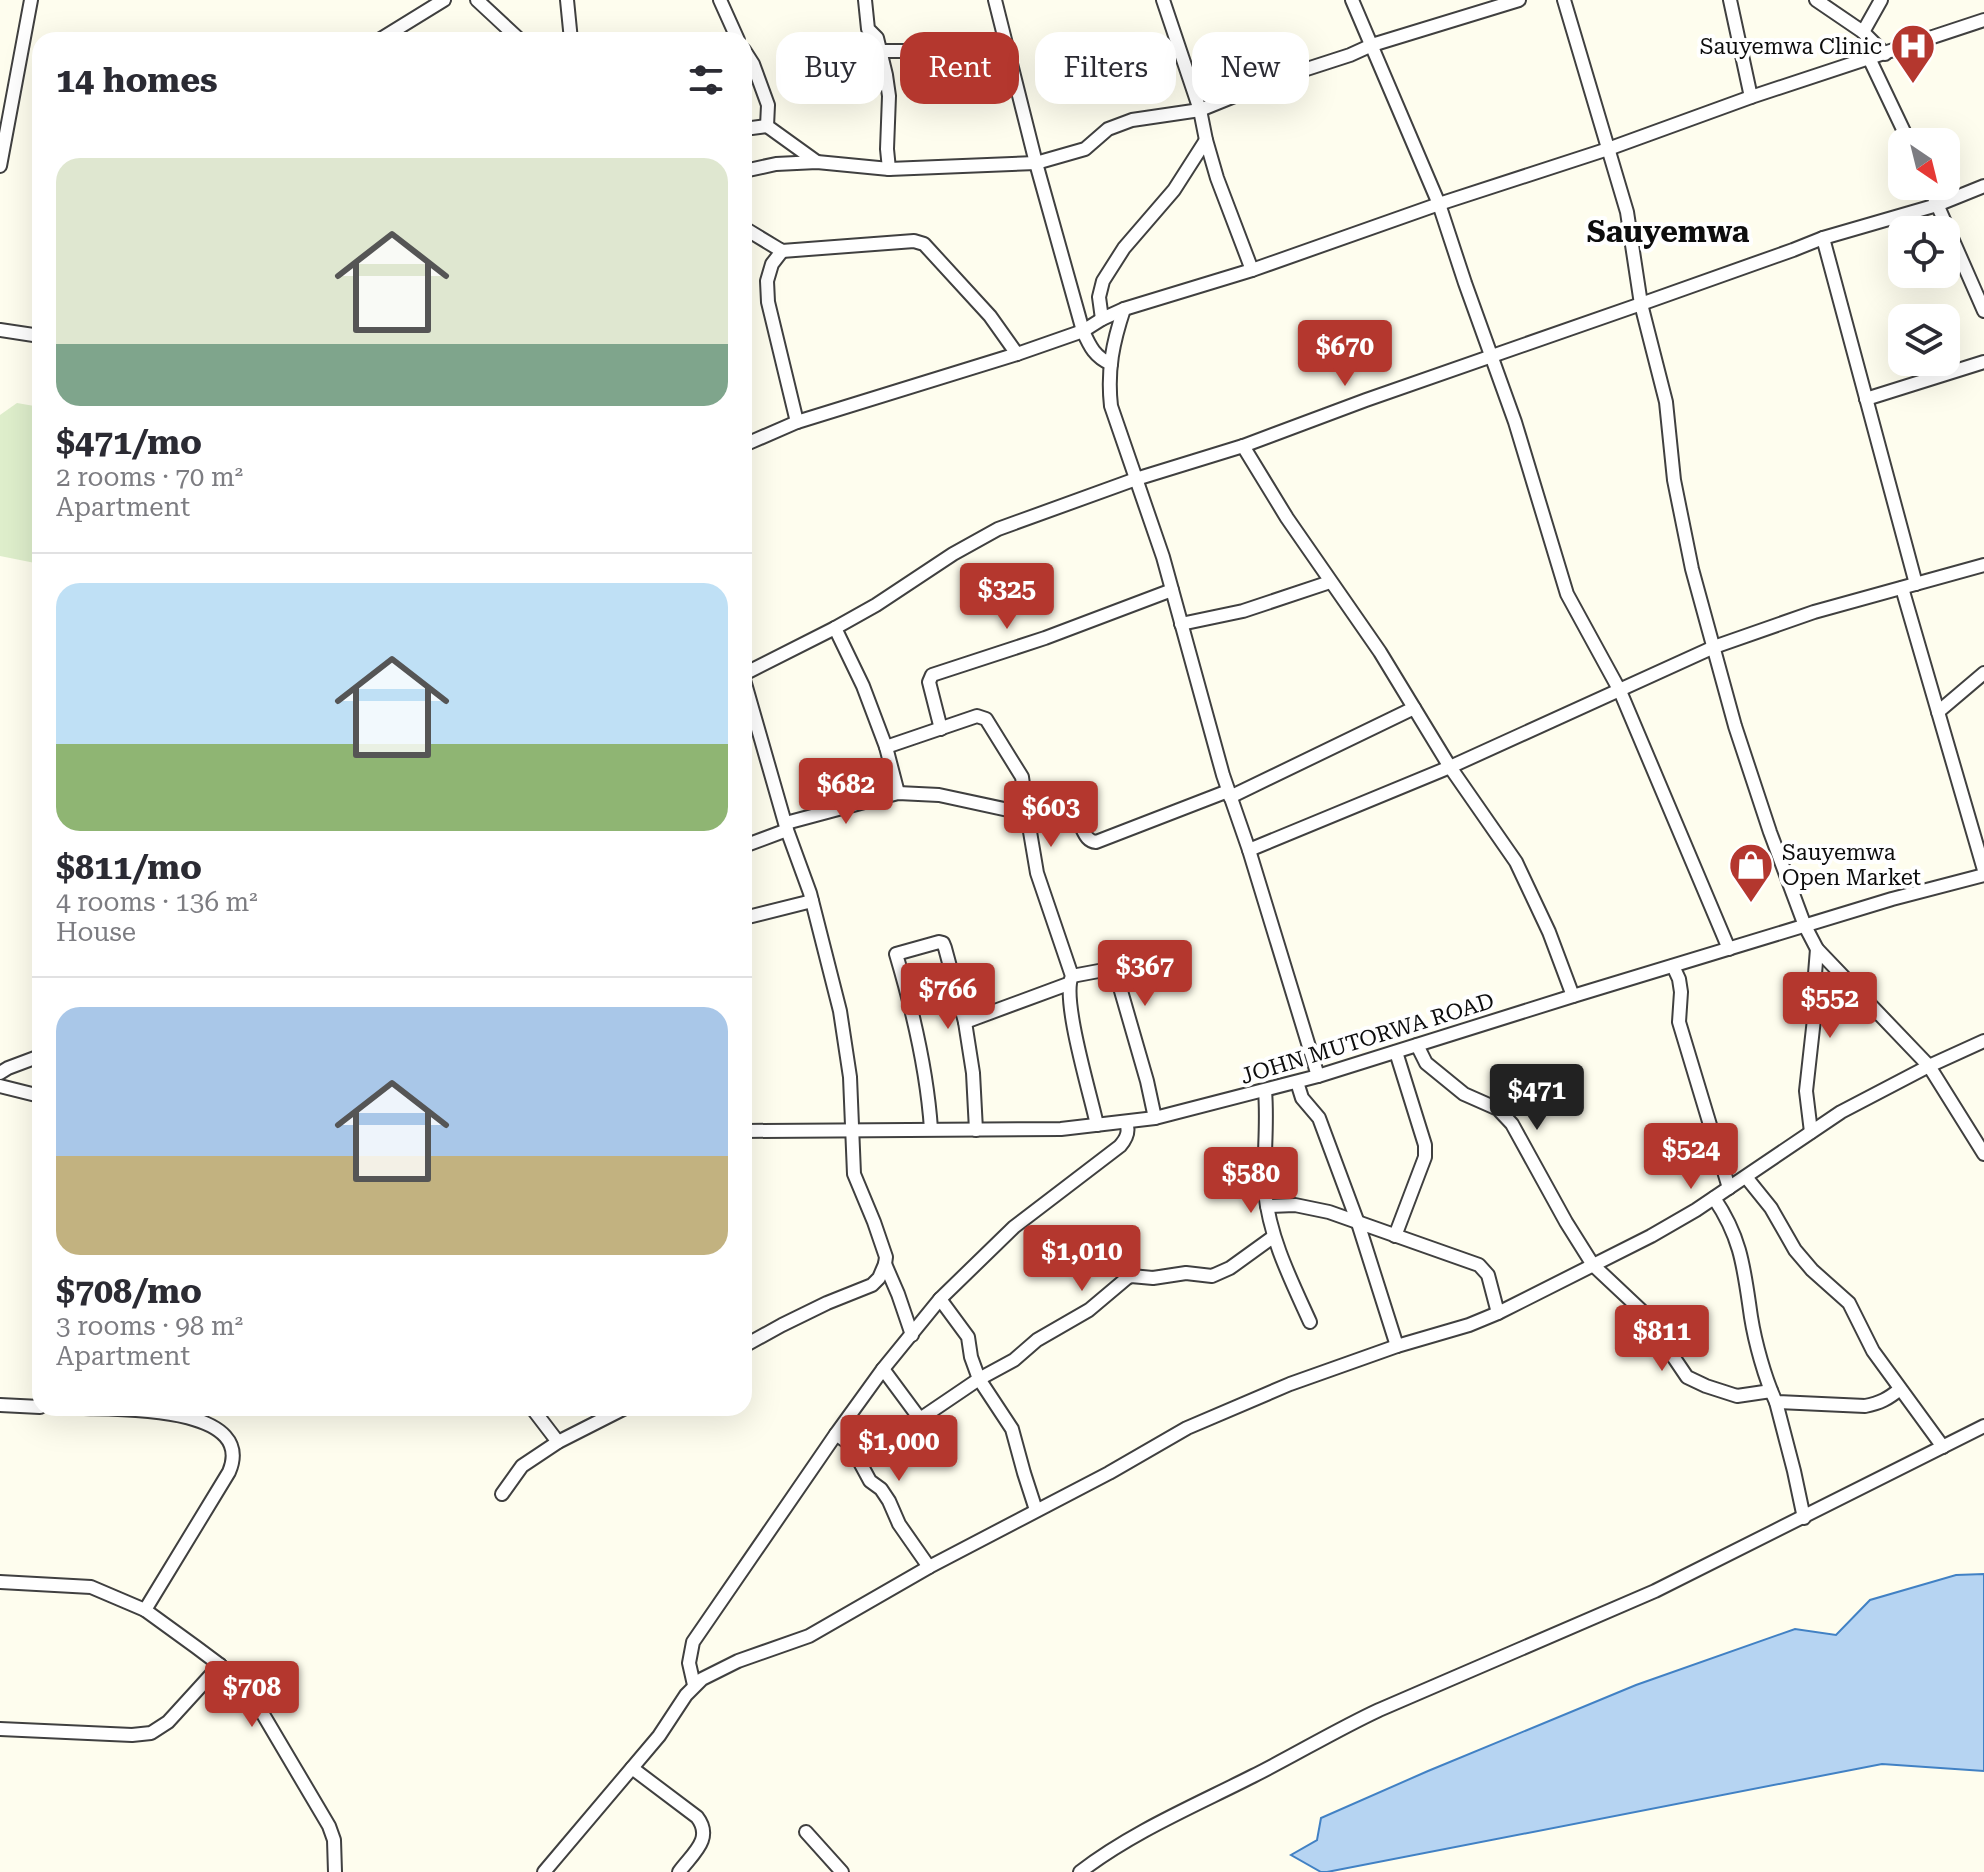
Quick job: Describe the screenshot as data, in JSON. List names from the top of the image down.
{
  "streets": {
    "street": ["JOHN MUTORWA ROAD"]
  },
  "districts": ["Sauyemwa"],
  "places": {
    "hospital": ["Sauyemwa Clinic"],
    "shop": ["Sauyemwa Open Market"]
  },
  "north": "bottom right",
  "page": {
    "chip": [
      "Buy",
      "Rent",
      "Filters",
      "New"
    ],
    "heading": "14 homes",
    "list": [
      {
        "name": "$471/mo",
        "note": "2 rooms · 70 m² · Apartment"
      },
      {
        "name": "$811/mo",
        "note": "4 rooms · 136 m² · House"
      },
      {
        "name": "$708/mo",
        "note": "3 rooms · 98 m² · Apartment"
      }
    ],
    "price": [
      "$670",
      "$325",
      "$682",
      "$603",
      "$367",
      "$766",
      "$552",
      "$471",
      "$524",
      "$580",
      "$1,010",
      "$811",
      "$1,000",
      "$708"
    ]
  }
}
